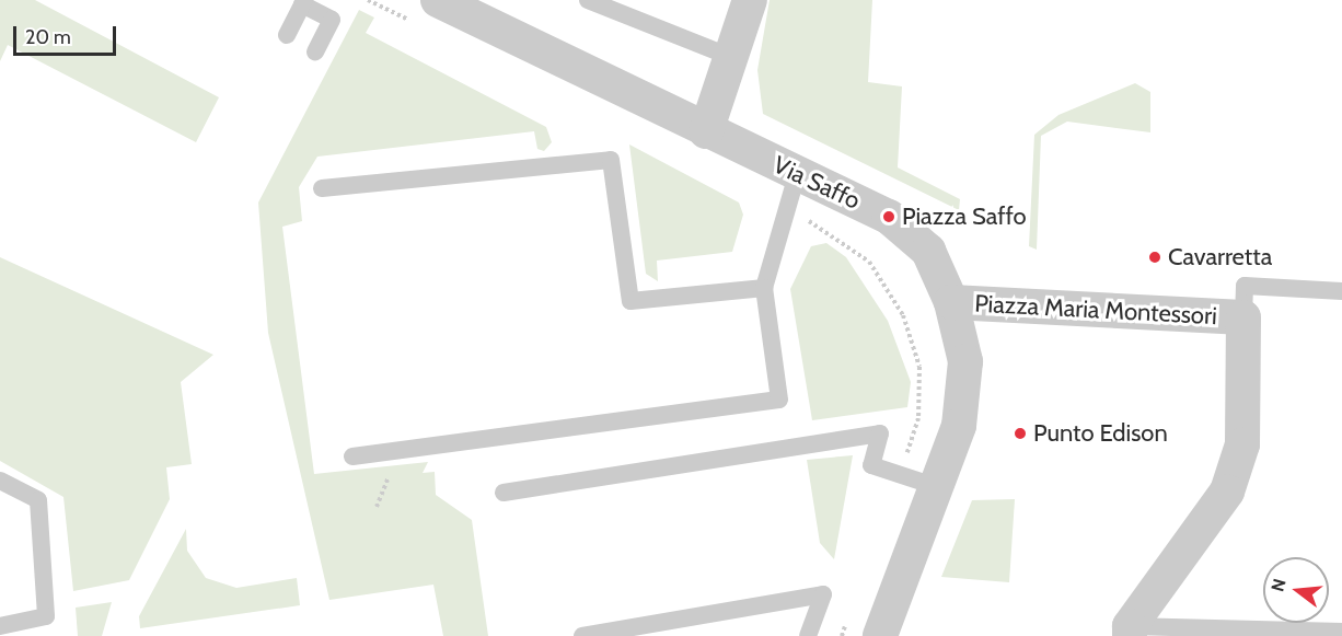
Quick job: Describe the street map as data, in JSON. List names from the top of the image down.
{
  "streets": {
    "street": ["Via Saffo", "Piazza Maria Montessori"]
  },
  "crossings": [
    ["Via Saffo", "Piazza Maria Montessori"]
  ],
  "places": ["Piazza Saffo", "Cavarretta", "Punto Edison"],
  "scale_bar": "20 m",
  "north": "left"
}
